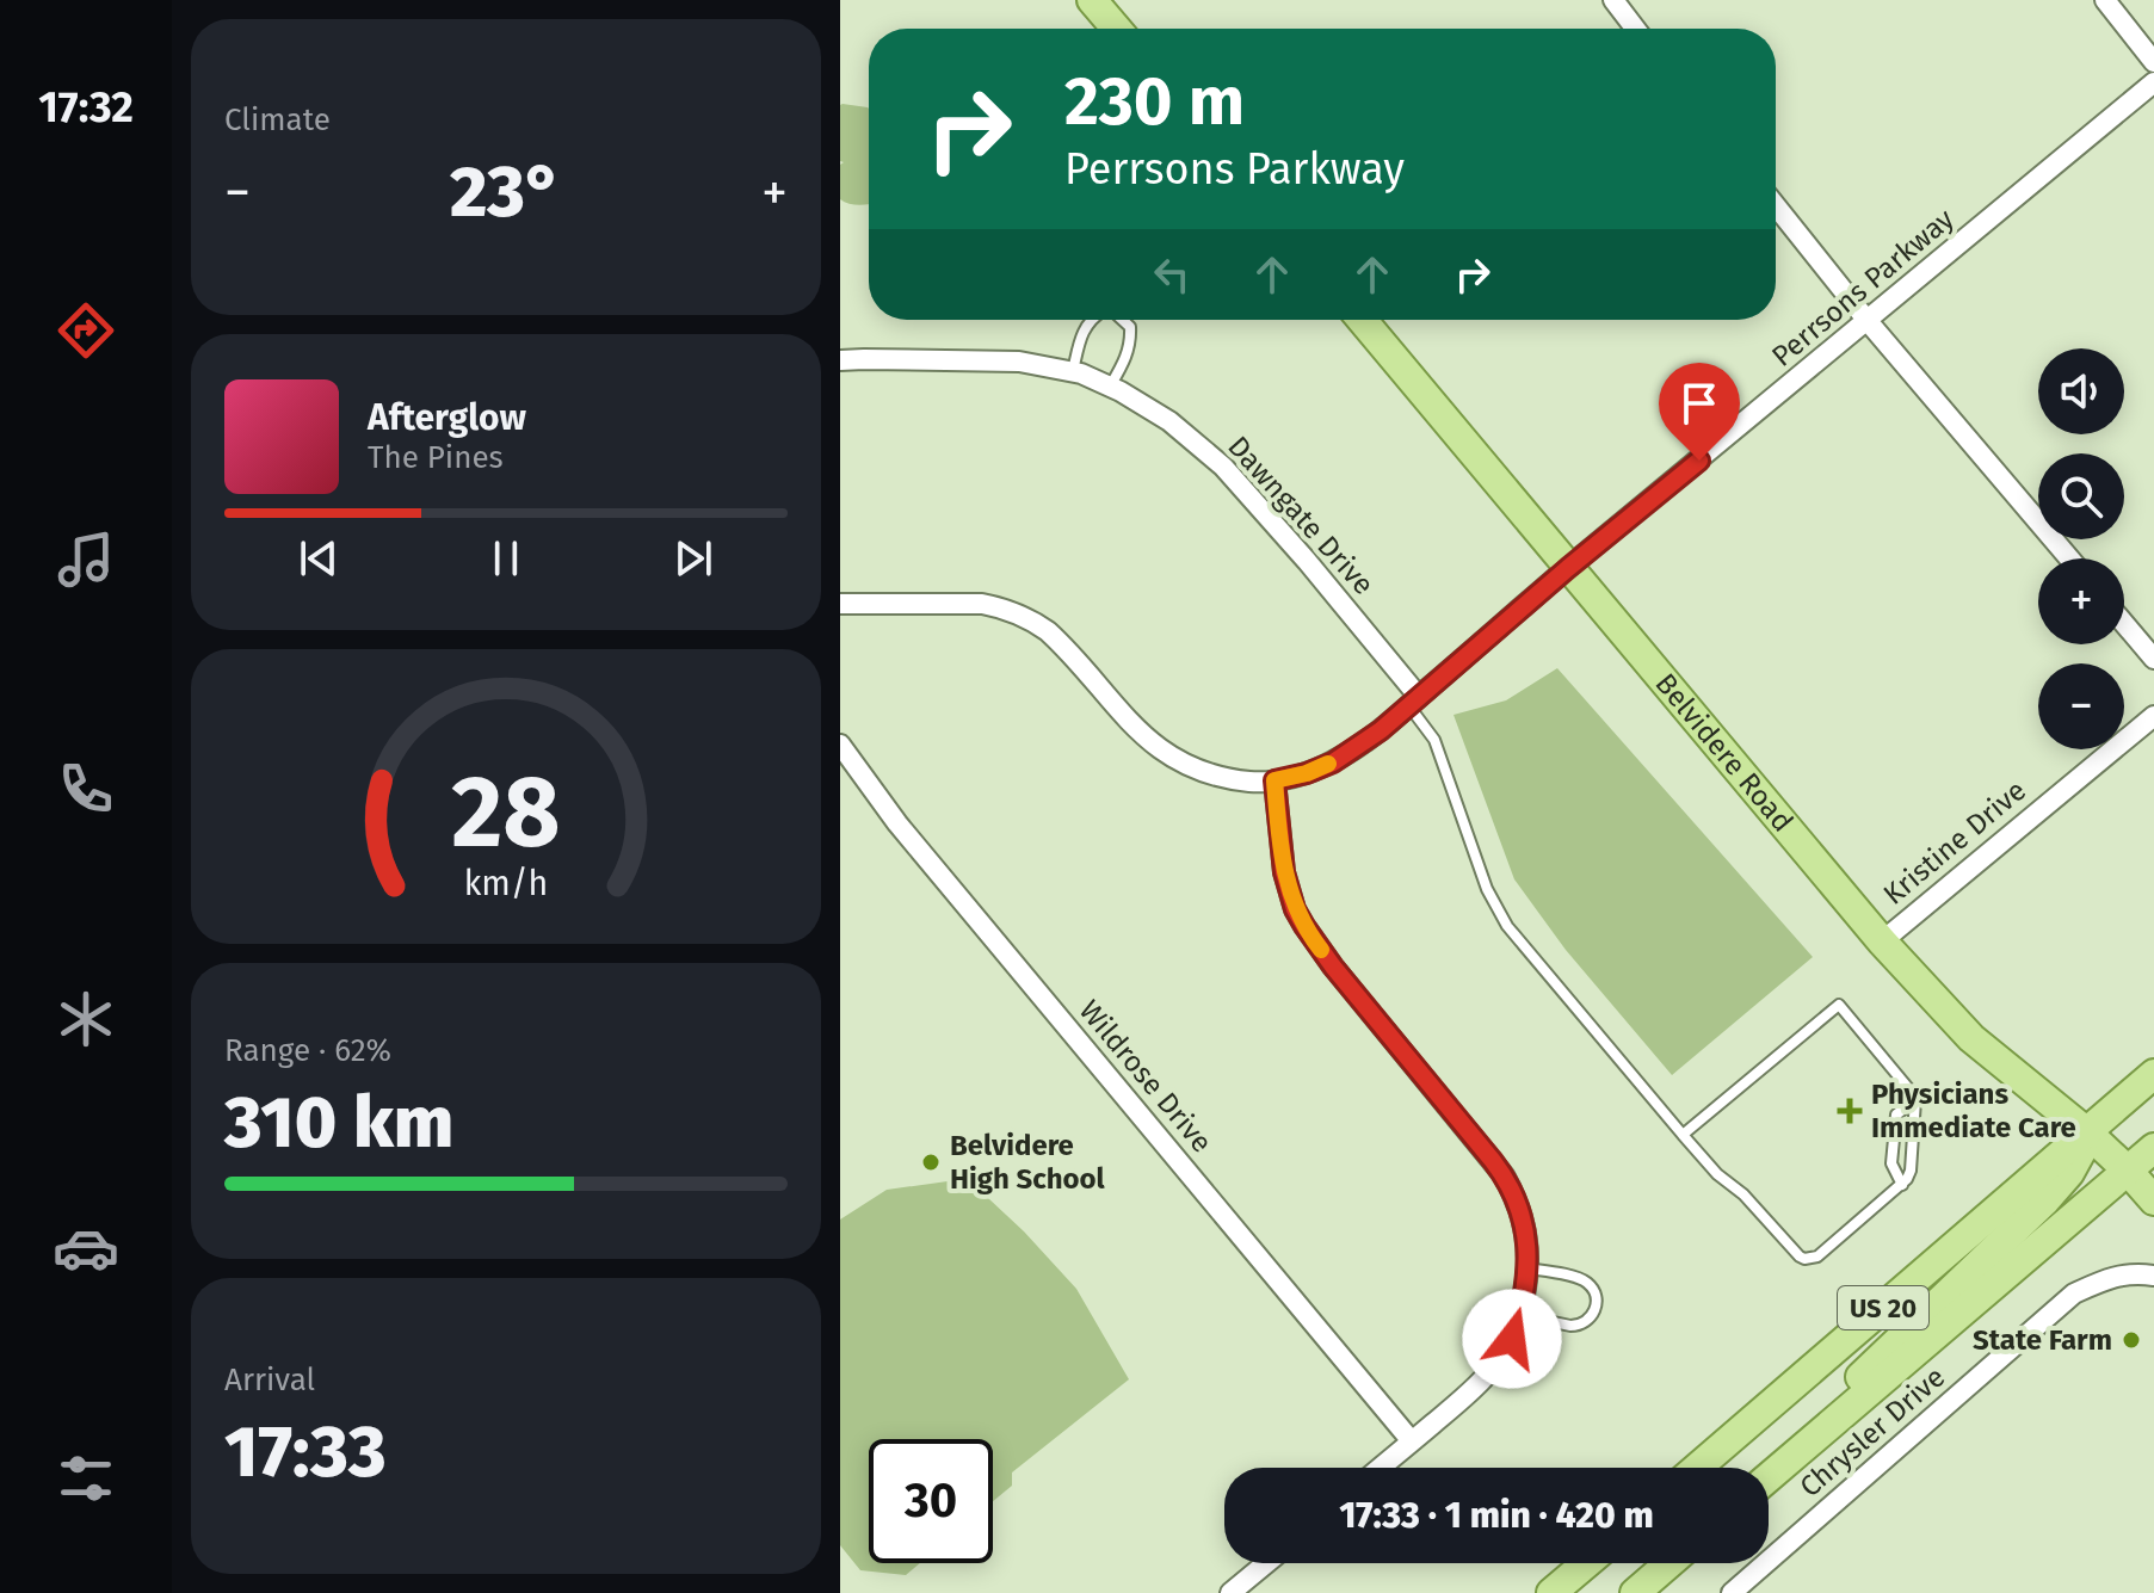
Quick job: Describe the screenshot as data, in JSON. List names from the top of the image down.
{
  "streets": {
    "main road": ["Belvidere Road", "US 20"],
    "street": [
      "Perrsons Parkway",
      "Dawngate Drive",
      "Kristine Drive",
      "Wildrose Drive",
      "Chrysler Drive"
    ]
  },
  "crossings": [
    ["Perrsons Parkway", "Dawngate Drive"],
    ["Perrsons Parkway", "Belvidere Road"],
    ["Belvidere Road", "Kristine Drive"],
    ["Belvidere Road", "US 20"]
  ],
  "places": {
    "health": ["Physicians Immediate Care"],
    "other": ["Belvidere High School", "State Farm"]
  },
  "page": {
    "tabs": "17:32",
    "tile": [
      "Climate",
      ["Range · 62%", "310 km"],
      ["Arrival", "17:33"]
    ],
    "turn": ["230 m", "Perrsons Parkway"],
    "heat": ["−", "23°", "+"],
    "map_buttons": ["+", "−"],
    "song": ["Afterglow", "The Pines"],
    "limit": "30",
    "trip": "17:33 · 1 min · 420 m",
    "gauge": ["28", "km/h"]
  }
}
